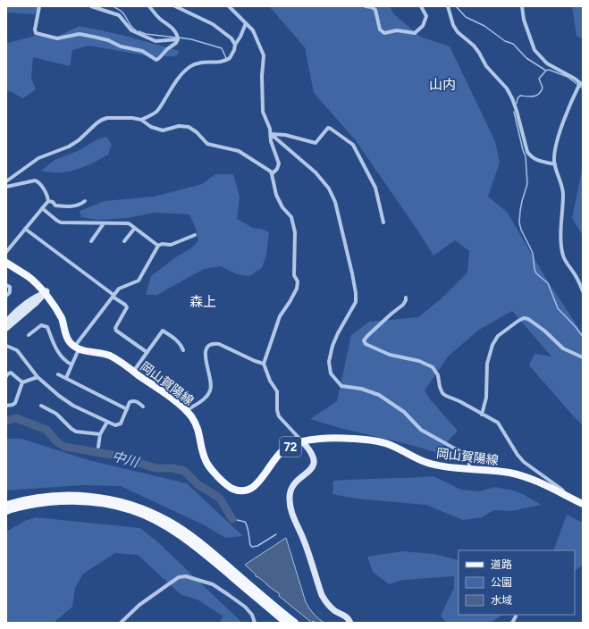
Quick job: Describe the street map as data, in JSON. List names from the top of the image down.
{
  "streets": {
    "main road": ["岡山賀陽線", "72"]
  },
  "districts": ["山内", "森上"],
  "water": ["中川"],
  "legend": ["道路", "公園", "水域"]
}
